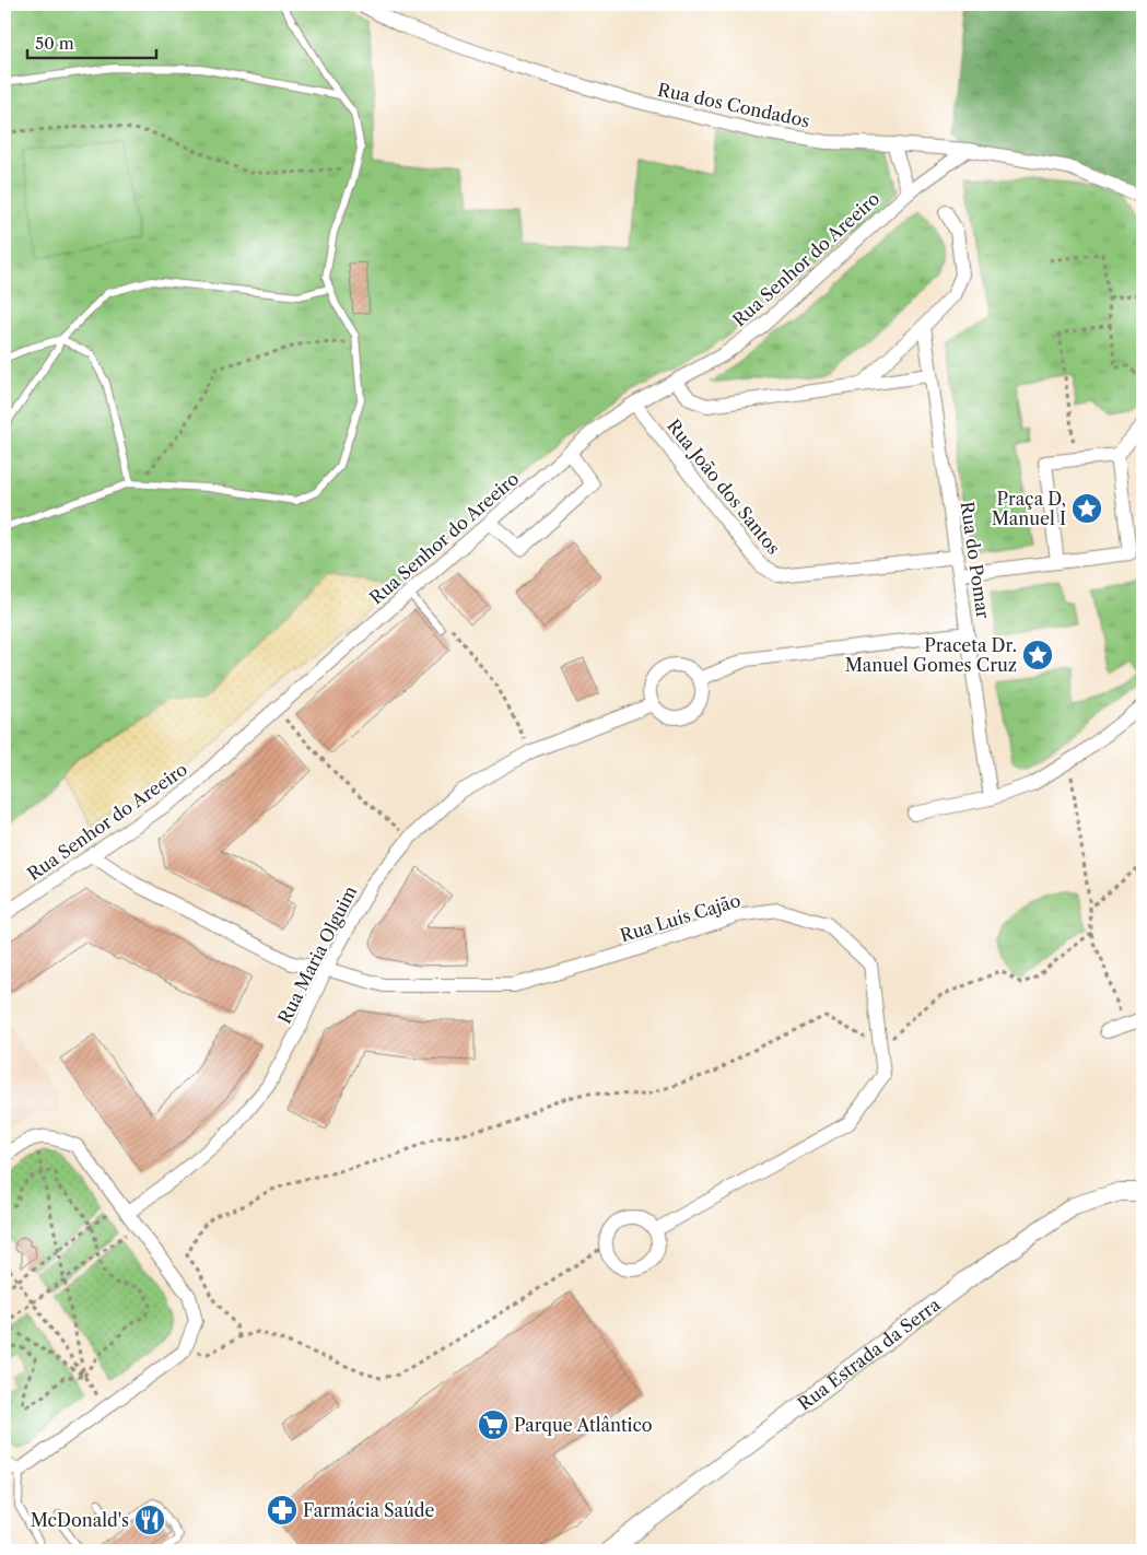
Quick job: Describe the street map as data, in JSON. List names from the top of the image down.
{
  "streets": {
    "street": [
      "Rua dos Condados",
      "Rua Senhor do Areeiro",
      "Rua João dos Santos",
      "Rua do Pomar",
      "Rua Luís Cajão",
      "Rua Maria Olguim",
      "Rua Estrada da Serra"
    ]
  },
  "crossings": [
    ["Rua dos Condados", "Rua Senhor do Areeiro"],
    ["Rua Senhor do Areeiro", "Rua João dos Santos"],
    ["Rua Senhor do Areeiro", "Rua Luís Cajão"],
    ["Rua João dos Santos", "Rua do Pomar"],
    ["Rua Luís Cajão", "Rua Maria Olguim"]
  ],
  "places": {
    "place": ["Praça D, Manuel I", "Praceta Dr. Manuel Gomes Cruz"],
    "supermarket": ["Parque Atlântico"],
    "pharmacy": ["Farmácia Saúde"],
    "restaurant": ["McDonald's"]
  },
  "scale_bar": "50 m"
}
